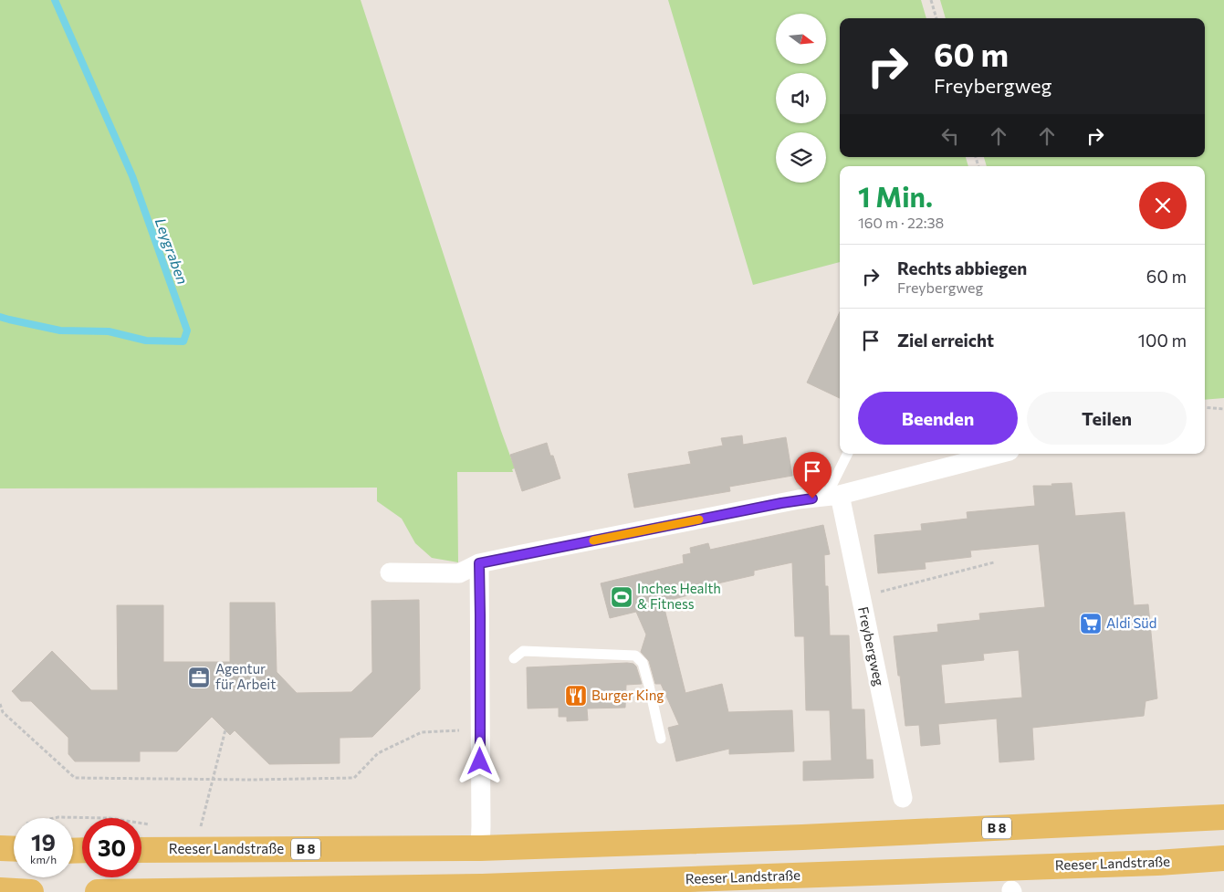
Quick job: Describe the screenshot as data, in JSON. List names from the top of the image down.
{
  "streets": {
    "main road": ["B 8", "Reeser Landstraße"],
    "street": ["Freybergweg"]
  },
  "water": ["Leygraben"],
  "places": {
    "sports": ["Inches Health & Fitness"],
    "supermarket": ["Aldi Süd"],
    "office": ["Agentur für Arbeit"],
    "restaurant": ["Burger King"]
  },
  "north": "right",
  "page": {
    "turn": ["60 m", "Freybergweg"],
    "heading": ["1 Min.", "160 m · 22:38"],
    "list": [
      {
        "name": "Rechts abbiegen",
        "note": "Freybergweg",
        "value": "60 m"
      },
      {
        "name": "Ziel erreicht",
        "value": "100 m"
      }
    ],
    "buttons": ["Beenden", "Teilen"],
    "speed": "19 km/h",
    "limit": "30"
  }
}
